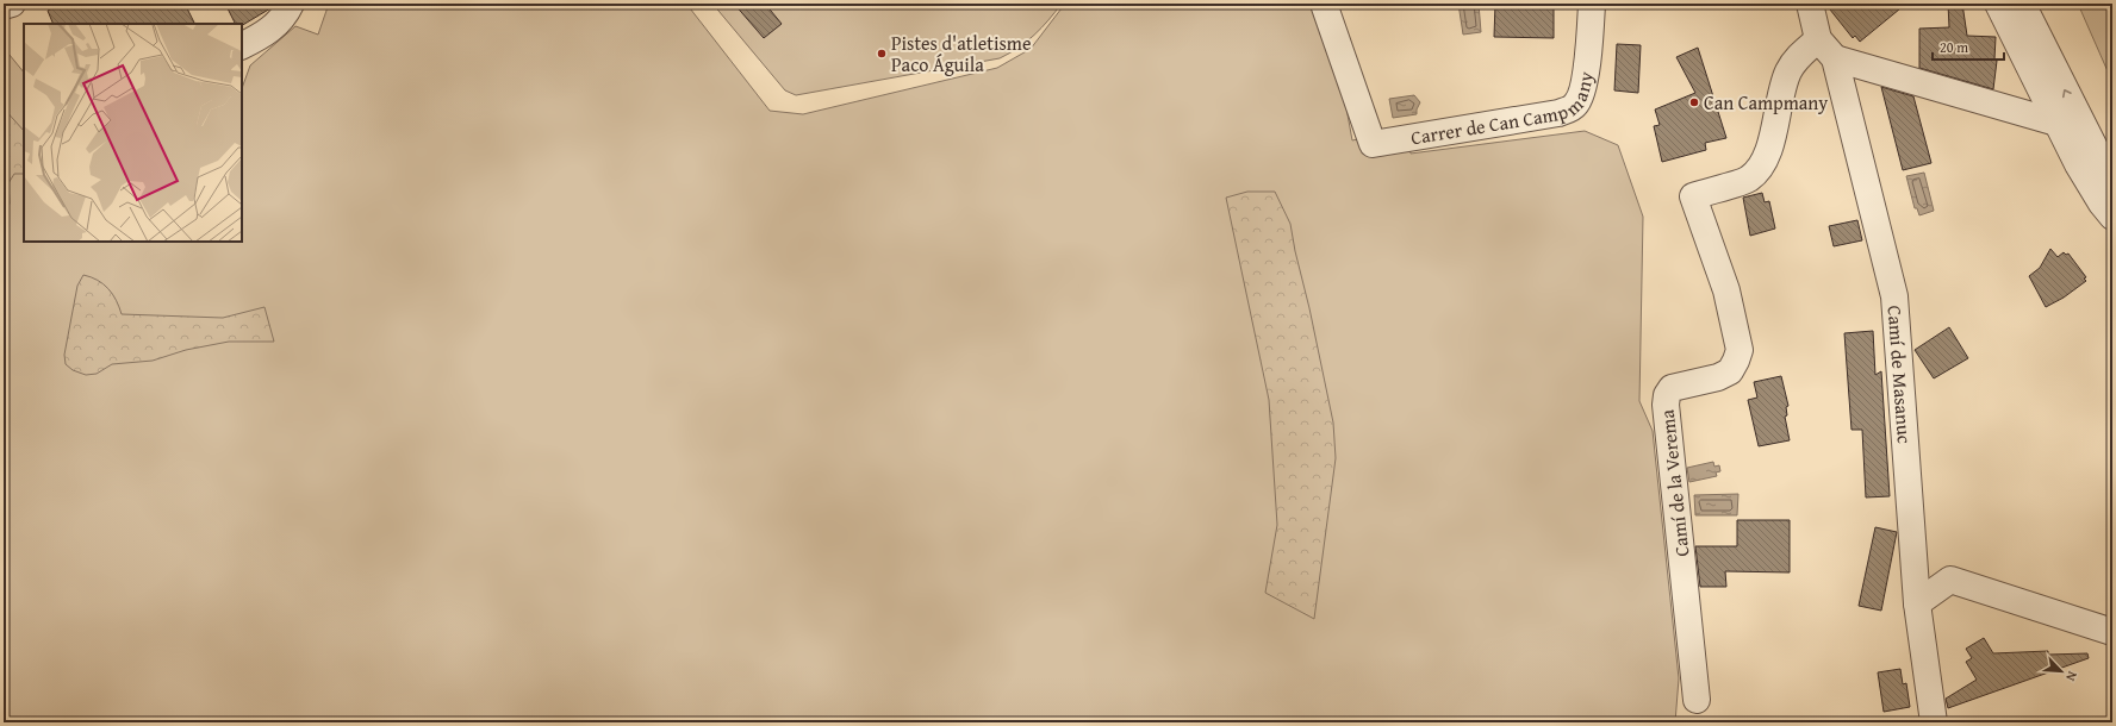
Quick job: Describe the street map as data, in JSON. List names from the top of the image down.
{
  "streets": {
    "street": ["Carrer de Can Campmany", "Camí de Masanuc", "Camí de la Verema"]
  },
  "crossings": [
    ["Camí de Masanuc", "Camí de la Verema"]
  ],
  "places": ["Pistes d'atletisme Paco Águila", "Can Campmany"],
  "scale_bar": "20 m",
  "north": "bottom right"
}
